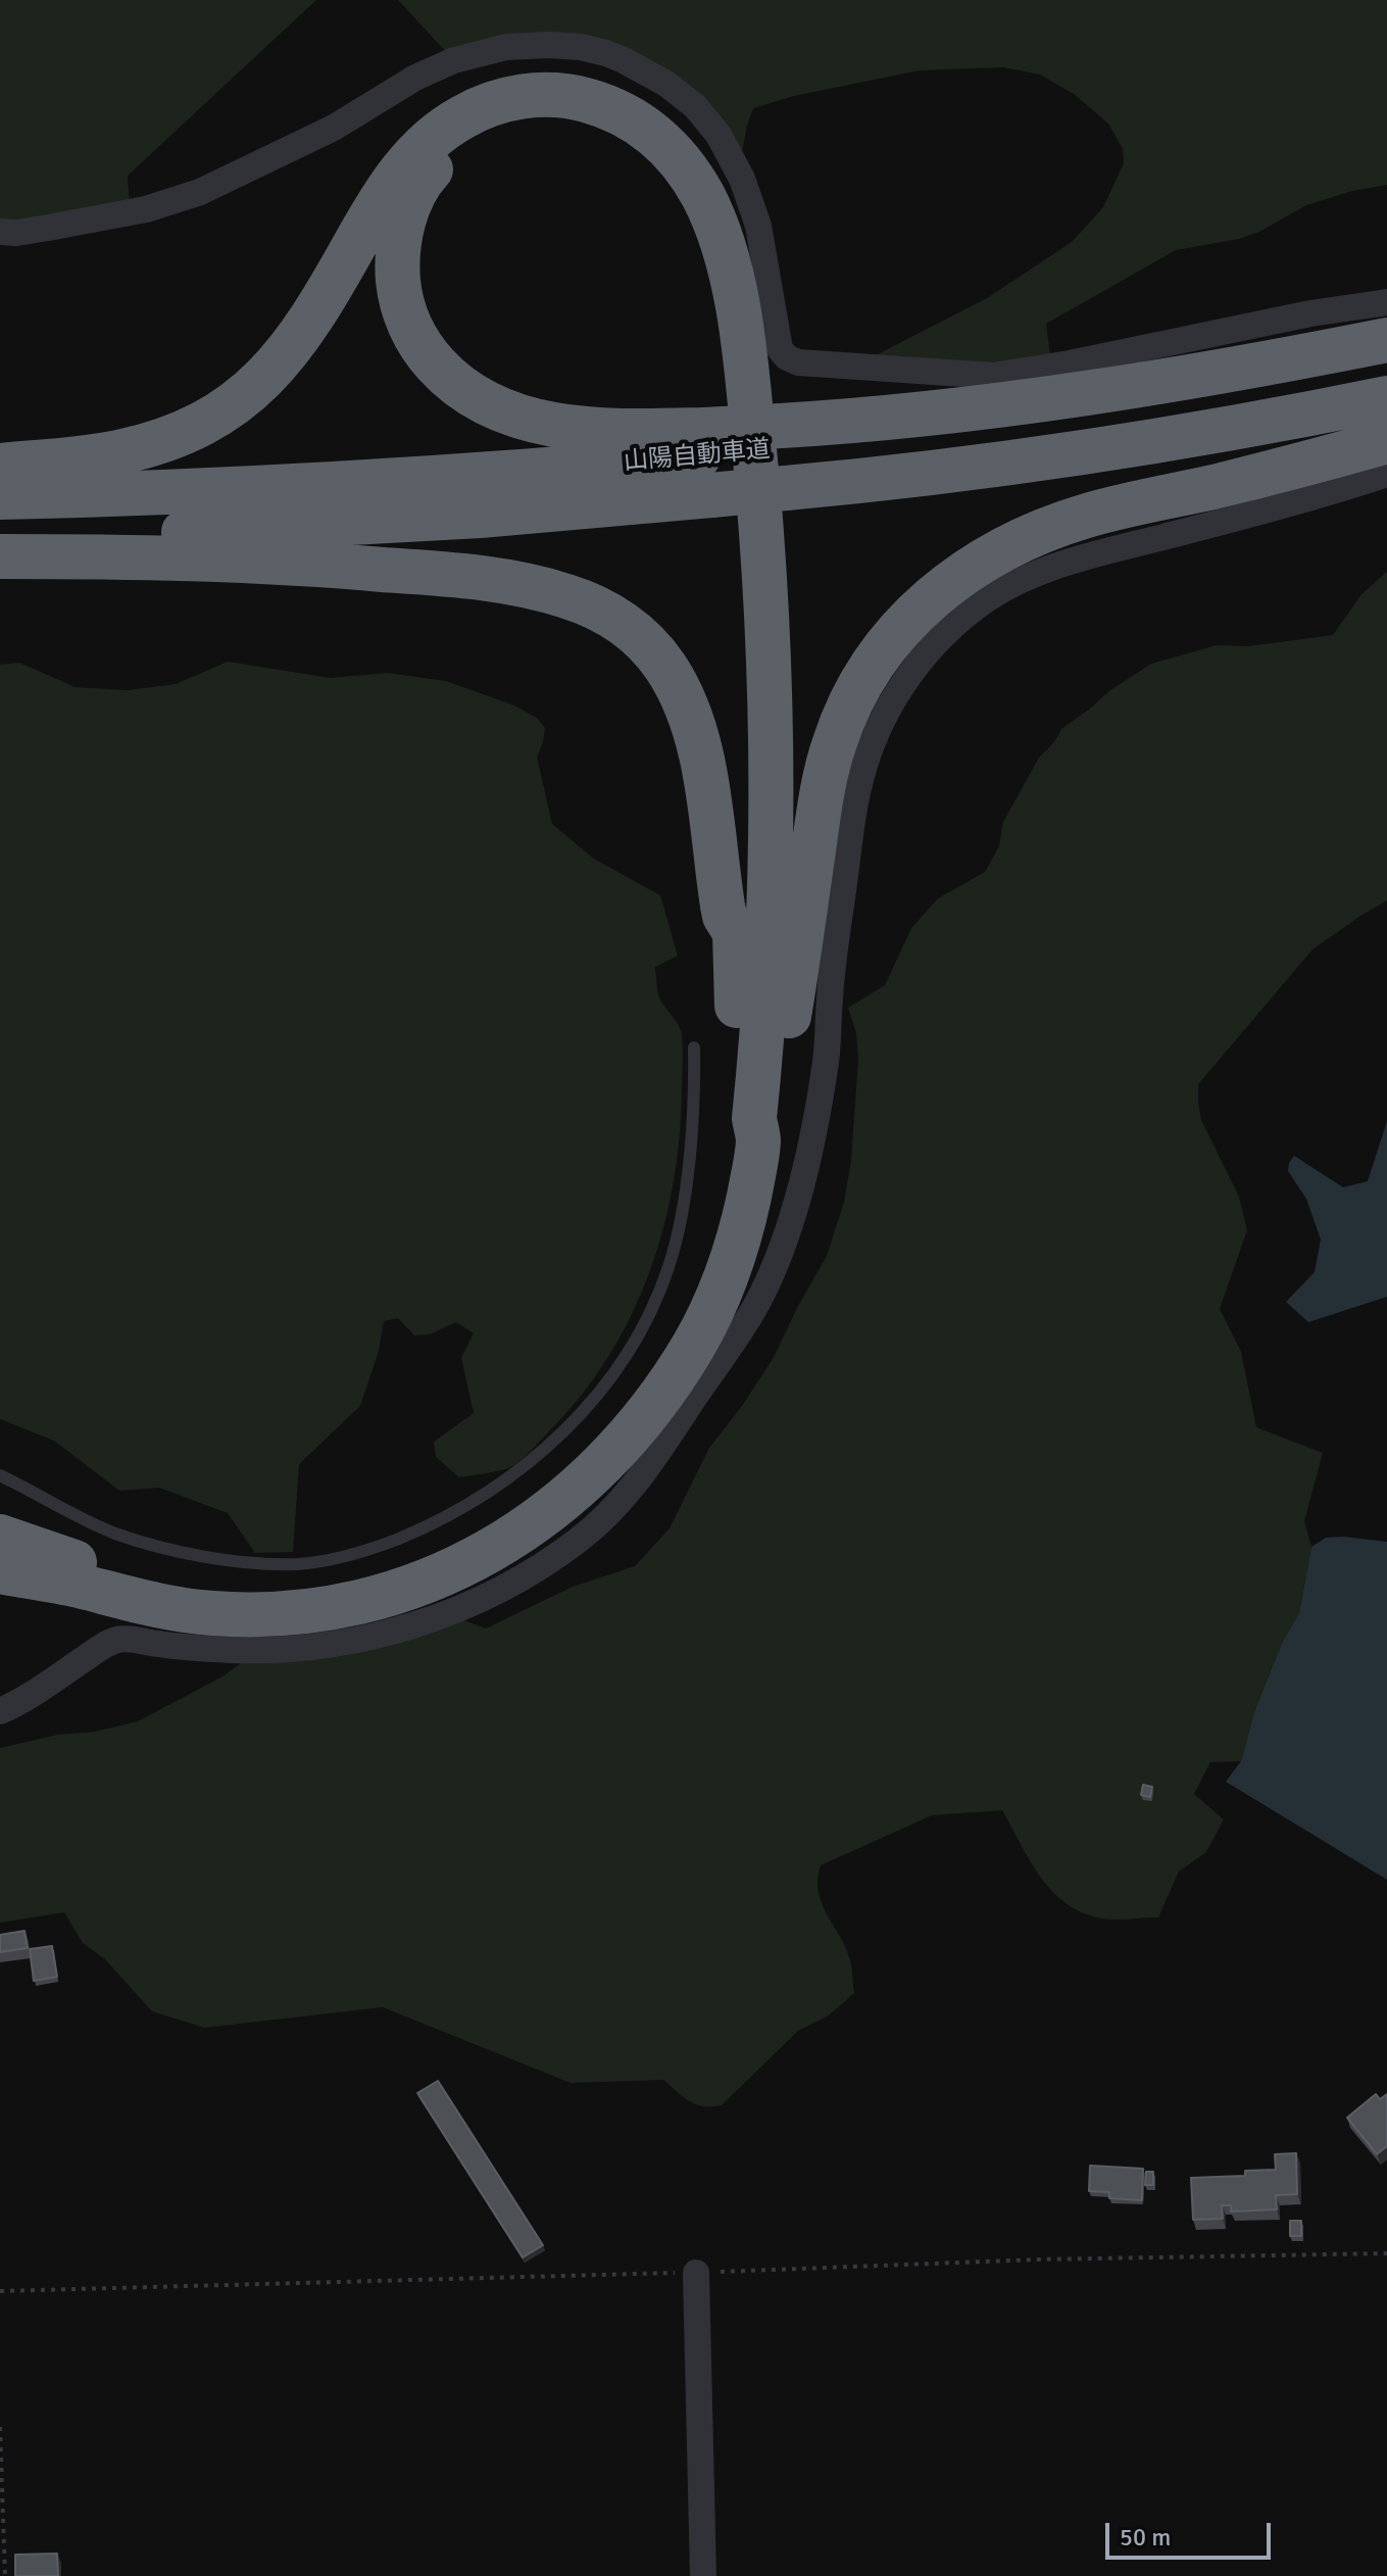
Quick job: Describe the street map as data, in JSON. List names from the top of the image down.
{
  "streets": {
    "highway": ["山陽自動車道"]
  },
  "scale_bar": "50 m"
}
